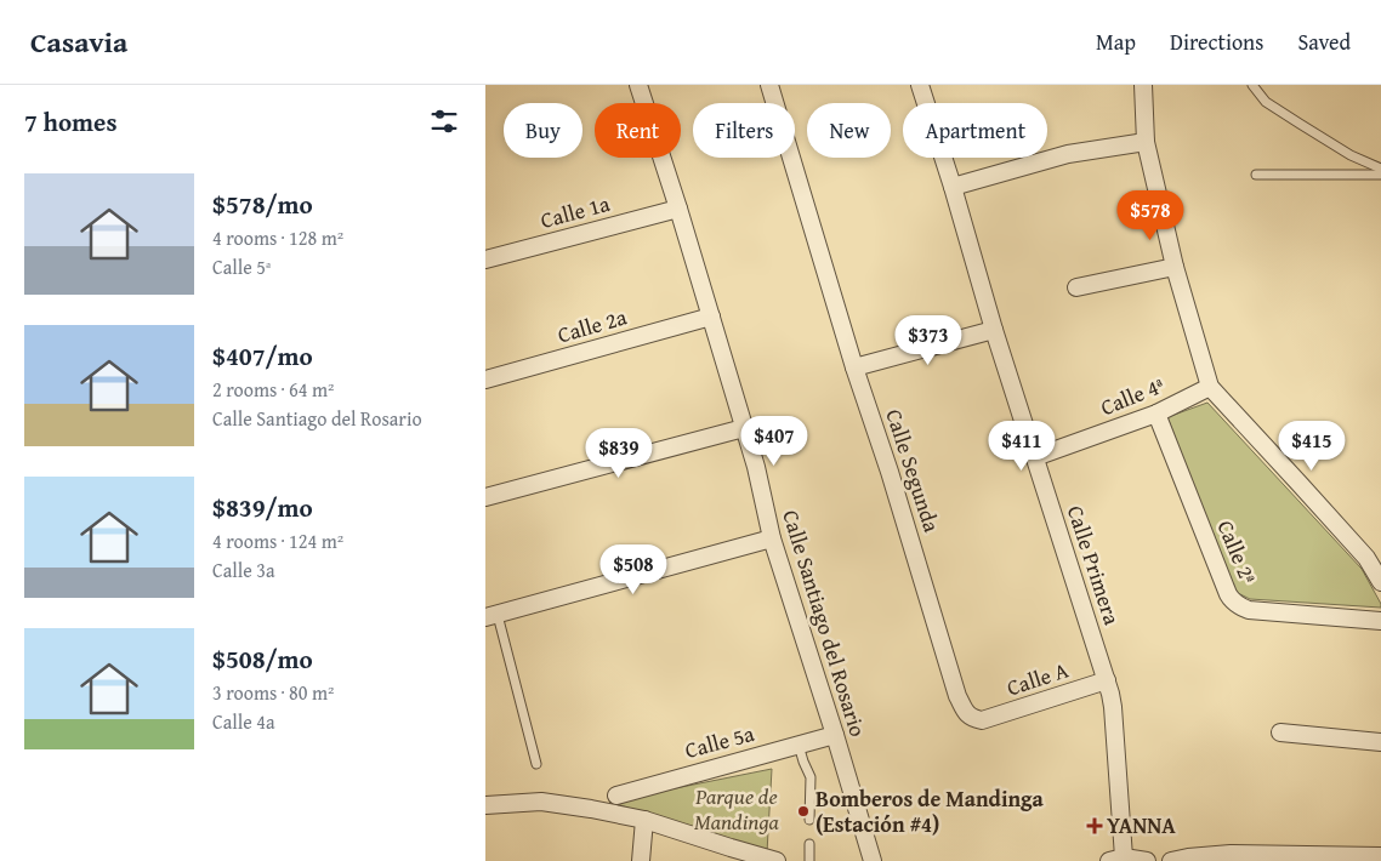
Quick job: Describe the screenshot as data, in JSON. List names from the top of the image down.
{
  "streets": {
    "street": [
      "Calle 1a",
      "Calle 2a",
      "Calle 4ª",
      "Calle Segunda",
      "Calle 2ª",
      "Calle Primera",
      "Calle Santiago del Rosario",
      "Calle A",
      "Calle 5a"
    ]
  },
  "crossings": [
    ["Calle 1a", "Calle Santiago del Rosario"],
    ["Calle 2a", "Calle Santiago del Rosario"],
    ["Calle 4ª", "Calle 2ª"],
    ["Calle 4ª", "Calle Primera"],
    ["Calle Segunda", "Calle A"],
    ["Calle Primera", "Calle A"],
    ["Calle Santiago del Rosario", "Calle 5a"]
  ],
  "parks": ["Parque de Mandinga"],
  "places": {
    "other": ["Bomberos de Mandinga (Estación #4)"],
    "health": ["YANNA"]
  },
  "page": {
    "header": "Casavia",
    "nav": ["Map", "Directions", "Saved"],
    "heading": "7 homes",
    "chip": [
      "Buy",
      "Rent",
      "Filters",
      "New",
      "Apartment"
    ],
    "list": [
      {
        "name": "$578/mo",
        "note": "4 rooms · 128 m² · Calle 5ª"
      },
      {
        "name": "$407/mo",
        "note": "2 rooms · 64 m² · Calle Santiago del Rosario"
      },
      {
        "name": "$839/mo",
        "note": "4 rooms · 124 m² · Calle 3a"
      },
      {
        "name": "$508/mo",
        "note": "3 rooms · 80 m² · Calle 4a"
      }
    ],
    "price": [
      "$578",
      "$373",
      "$407",
      "$411",
      "$415",
      "$839",
      "$508"
    ]
  }
}
